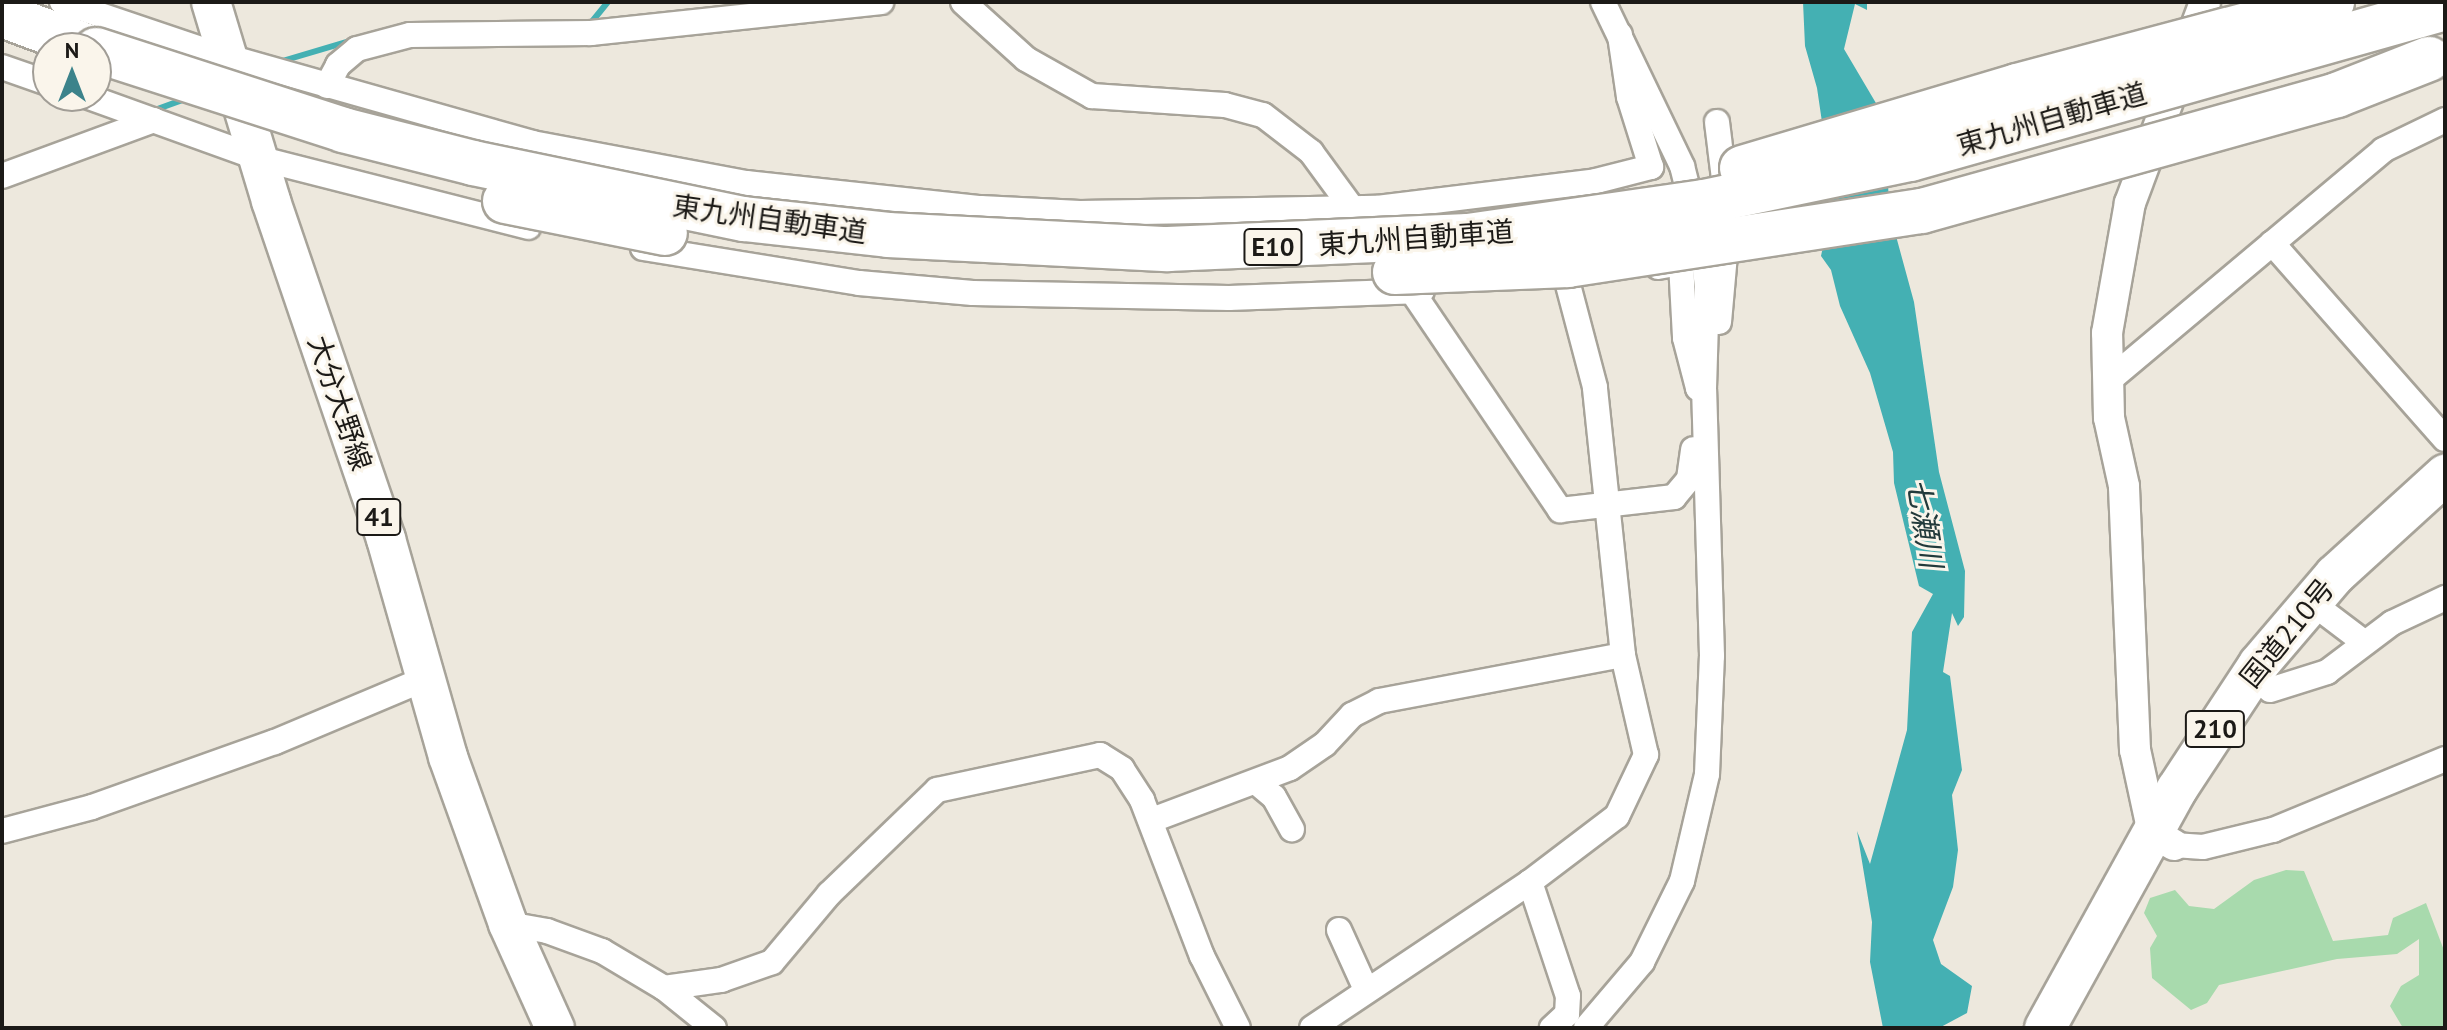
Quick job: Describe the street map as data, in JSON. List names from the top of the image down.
{
  "streets": {
    "highway": [
      "東九州自動車道",
      "E10",
      "国道210号",
      "210"
    ],
    "main road": ["大分大野線", "41"]
  },
  "water": ["七瀬川"],
  "north": "top"
}
